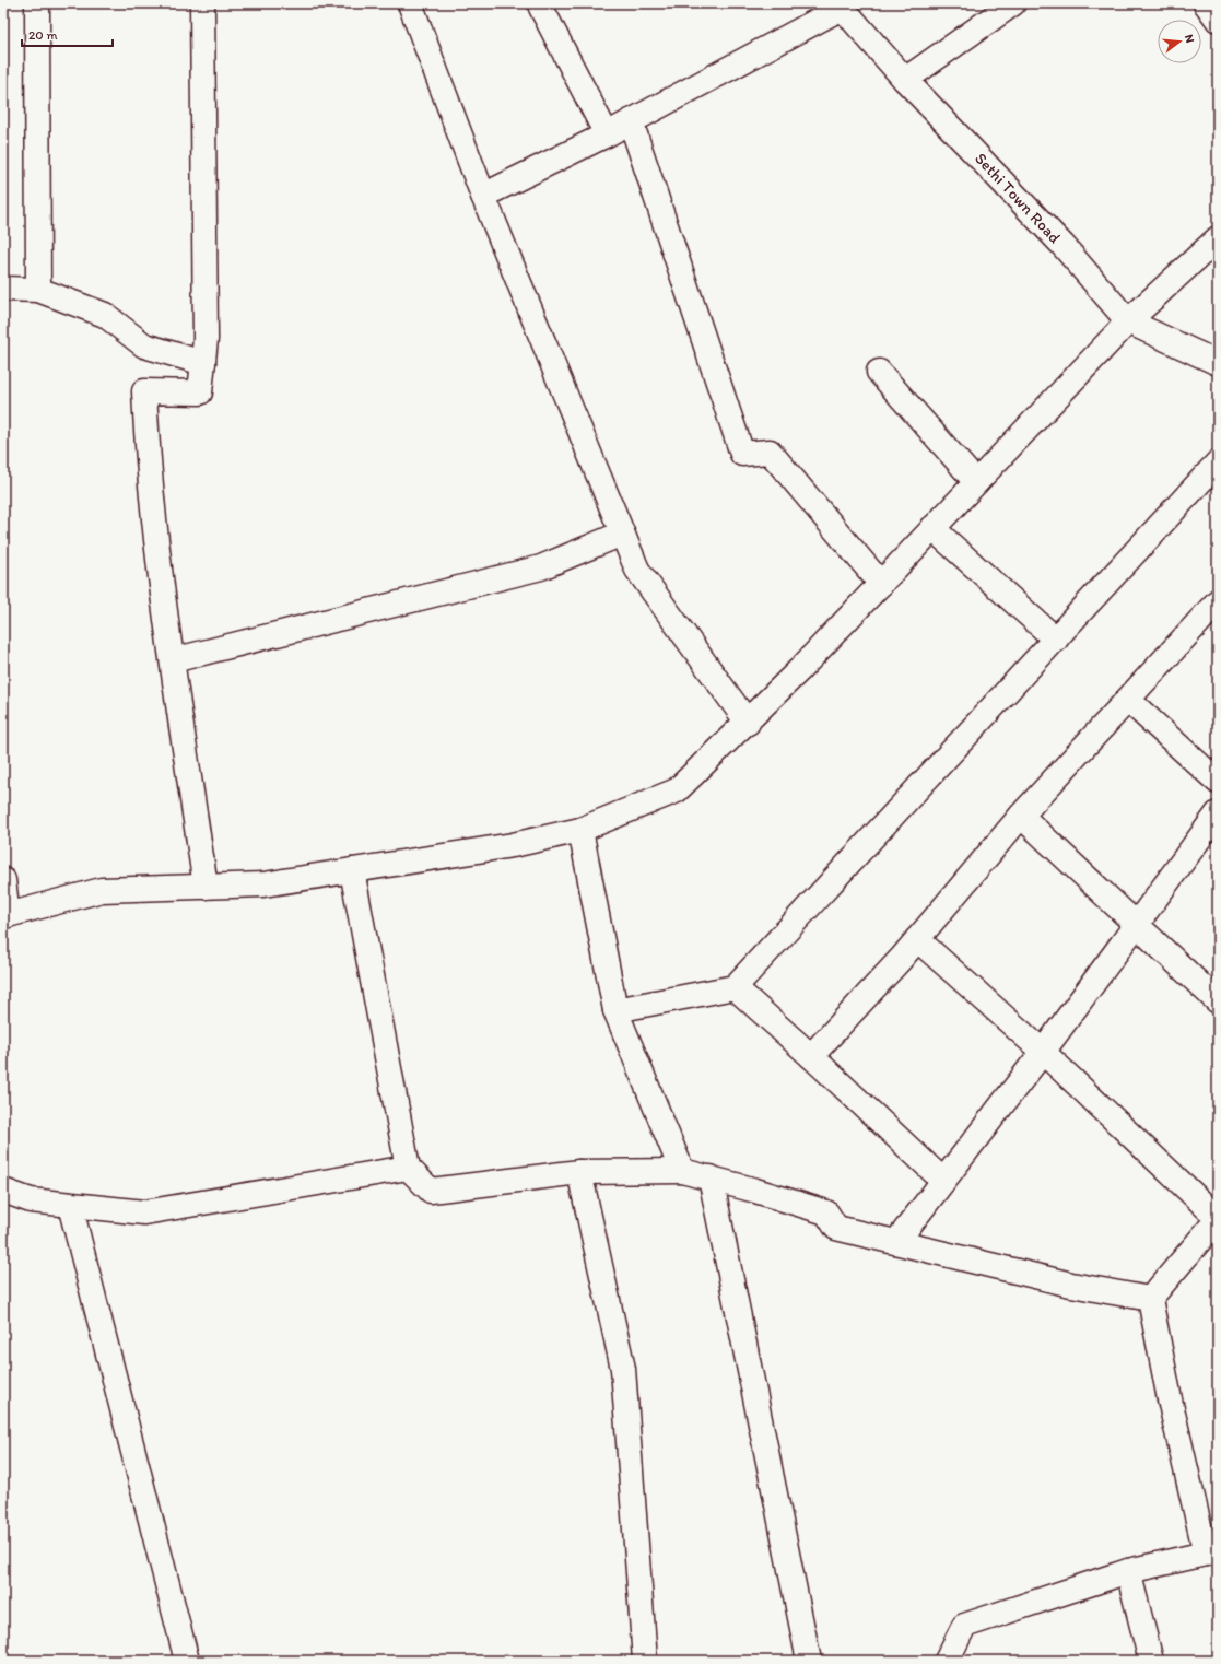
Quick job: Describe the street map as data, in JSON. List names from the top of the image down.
{
  "streets": {
    "street": ["Sethi Town Road"]
  },
  "scale_bar": "20 m",
  "north": "right"
}
